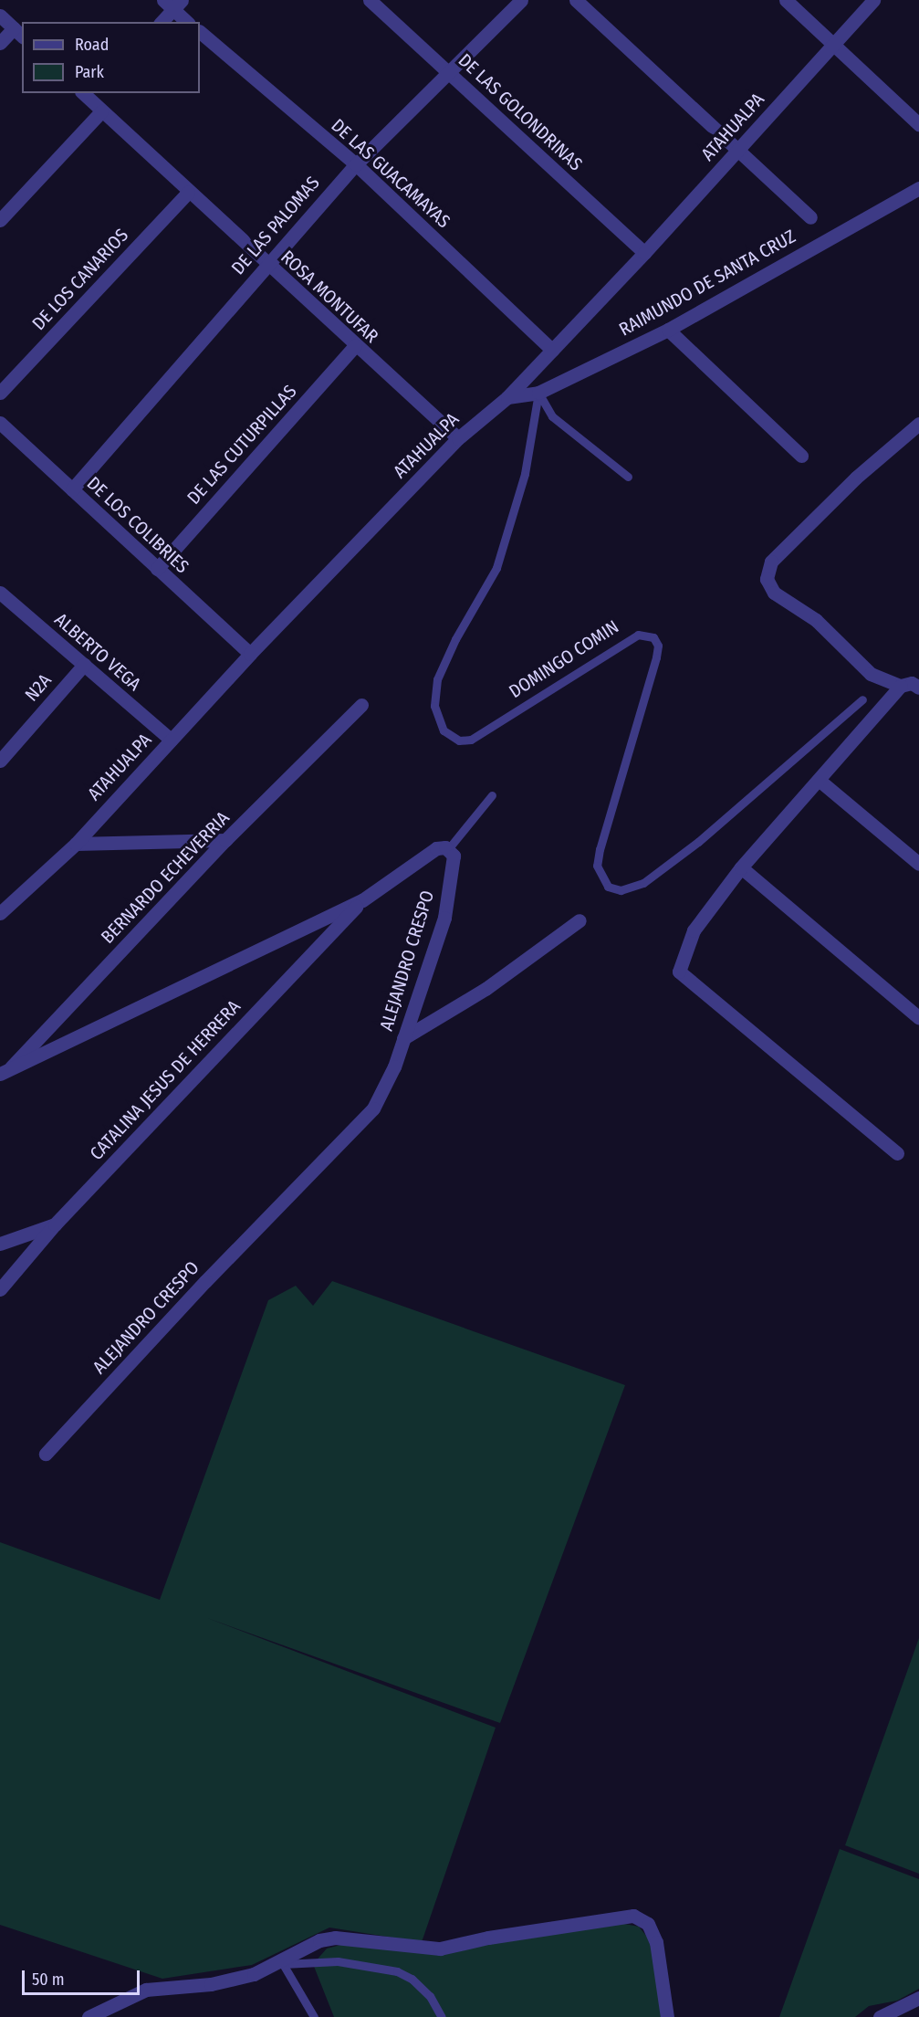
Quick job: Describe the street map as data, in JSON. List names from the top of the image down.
{
  "streets": {
    "street": [
      "DE LAS GOLONDRINAS",
      "ATAHUALPA",
      "DE LAS GUACAMAYAS",
      "DE LAS PALOMAS",
      "DE LOS CANARIOS",
      "RAIMUNDO DE SANTA CRUZ",
      "ROSA MONTUFAR",
      "DE LAS CUTURPILLAS",
      "DE LOS COLIBRIES",
      "ALBERTO VEGA",
      "N2A",
      "BERNARDO ECHEVERRIA",
      "ALEJANDRO CRESPO",
      "CATALINA JESUS DE HERRERA"
    ],
    "lane": ["DOMINGO COMIN"]
  },
  "crossings": [
    ["DE LAS GOLONDRINAS", "ATAHUALPA"],
    ["DE LAS GOLONDRINAS", "DE LAS PALOMAS"],
    ["ATAHUALPA", "DE LAS GUACAMAYAS"],
    ["ATAHUALPA", "RAIMUNDO DE SANTA CRUZ"],
    ["ATAHUALPA", "ROSA MONTUFAR"],
    ["ATAHUALPA", "DE LOS COLIBRIES"],
    ["ATAHUALPA", "ALBERTO VEGA"],
    ["DE LAS GUACAMAYAS", "DE LAS PALOMAS"],
    ["DE LAS PALOMAS", "ROSA MONTUFAR"],
    ["DE LAS PALOMAS", "DE LOS COLIBRIES"],
    ["DE LOS CANARIOS", "ROSA MONTUFAR"],
    ["RAIMUNDO DE SANTA CRUZ", "DOMINGO COMIN"],
    ["ROSA MONTUFAR", "DE LAS CUTURPILLAS"],
    ["DE LAS CUTURPILLAS", "DE LOS COLIBRIES"],
    ["ALBERTO VEGA", "N2A"],
    ["BERNARDO ECHEVERRIA", "ALEJANDRO CRESPO"],
    ["ALEJANDRO CRESPO", "CATALINA JESUS DE HERRERA"]
  ],
  "legend": ["Road", "Park"],
  "scale_bar": "50 m"
}
